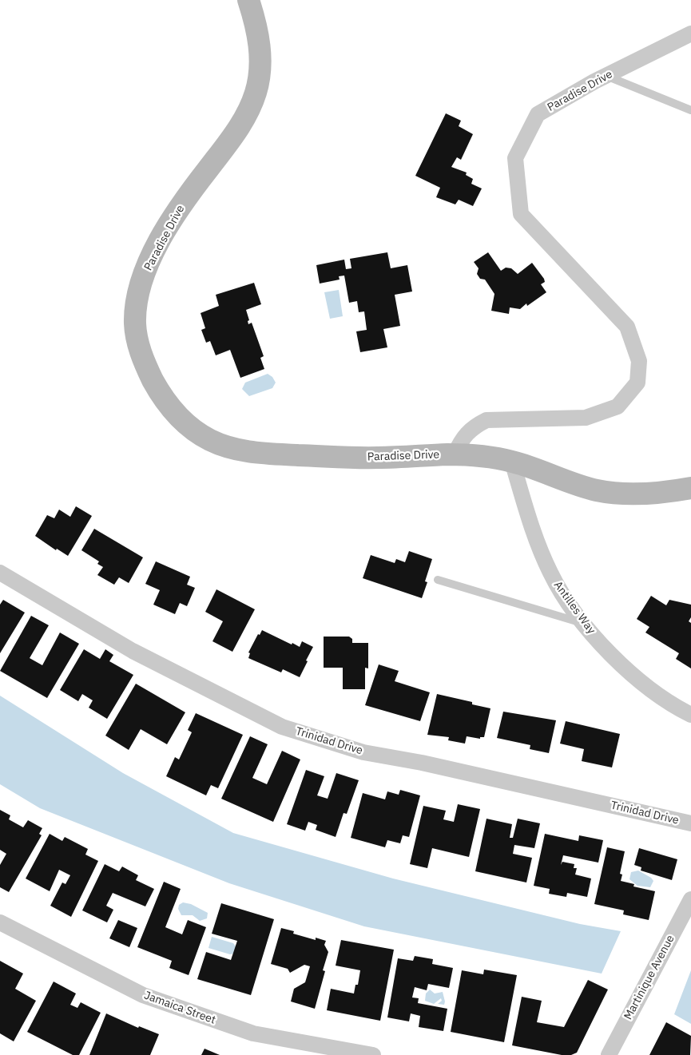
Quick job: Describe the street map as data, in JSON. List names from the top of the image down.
{
  "streets": {
    "street": [
      "Paradise Drive",
      "Antilles Way",
      "Trinidad Drive",
      "Martinique Avenue",
      "Jamaica Street"
    ]
  },
  "crossings": [
    ["Paradise Drive", "Antilles Way"]
  ]
}
